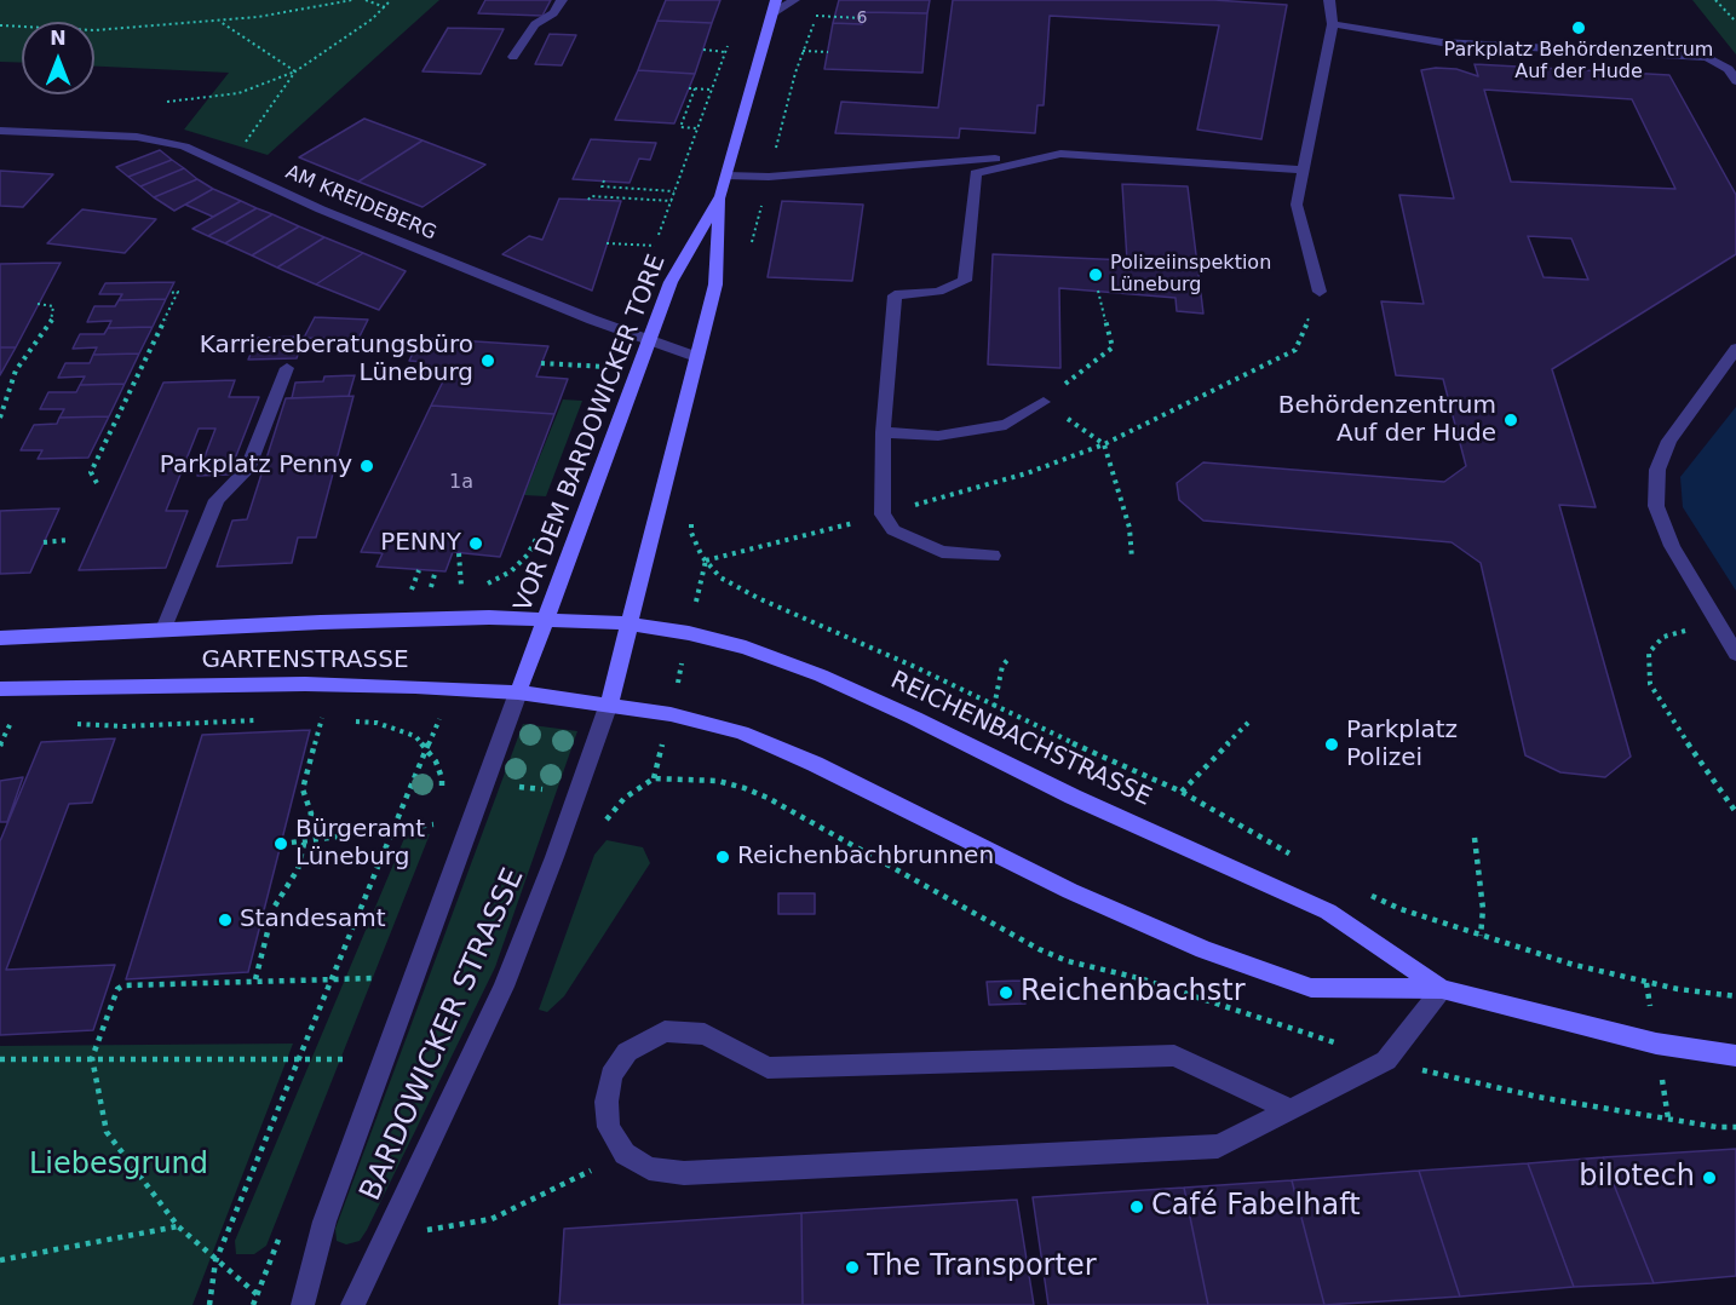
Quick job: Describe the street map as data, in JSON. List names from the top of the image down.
{
  "streets": {
    "main road": ["VOR DEM BARDOWICKER TORE", "GARTENSTRASSE", "REICHENBACHSTRASSE"],
    "street": ["AM KREIDEBERG", "BARDOWICKER STRASSE"]
  },
  "crossings": [
    ["AM KREIDEBERG", "VOR DEM BARDOWICKER TORE"],
    ["VOR DEM BARDOWICKER TORE", "GARTENSTRASSE"],
    ["VOR DEM BARDOWICKER TORE", "REICHENBACHSTRASSE"],
    ["VOR DEM BARDOWICKER TORE", "BARDOWICKER STRASSE"],
    ["GARTENSTRASSE", "REICHENBACHSTRASSE"],
    ["GARTENSTRASSE", "BARDOWICKER STRASSE"],
    ["REICHENBACHSTRASSE", "BARDOWICKER STRASSE"]
  ],
  "parks": ["Liebesgrund"],
  "places": [
    "Parkplatz Behördenzentrum Auf der Hude",
    "Polizeiinspektion Lüneburg",
    "Karriereberatungsbüro Lüneburg",
    "Behördenzentrum Auf der Hude",
    "Parkplatz Penny",
    "PENNY",
    "Parkplatz Polizei",
    "Bürgeramt Lüneburg",
    "Reichenbachbrunnen",
    "Standesamt",
    "Reichenbachstr",
    "bilotech",
    "Café Fabelhaft",
    "The Transporter"
  ],
  "house_numbers": ["6", "1a"],
  "north": "top"
}
